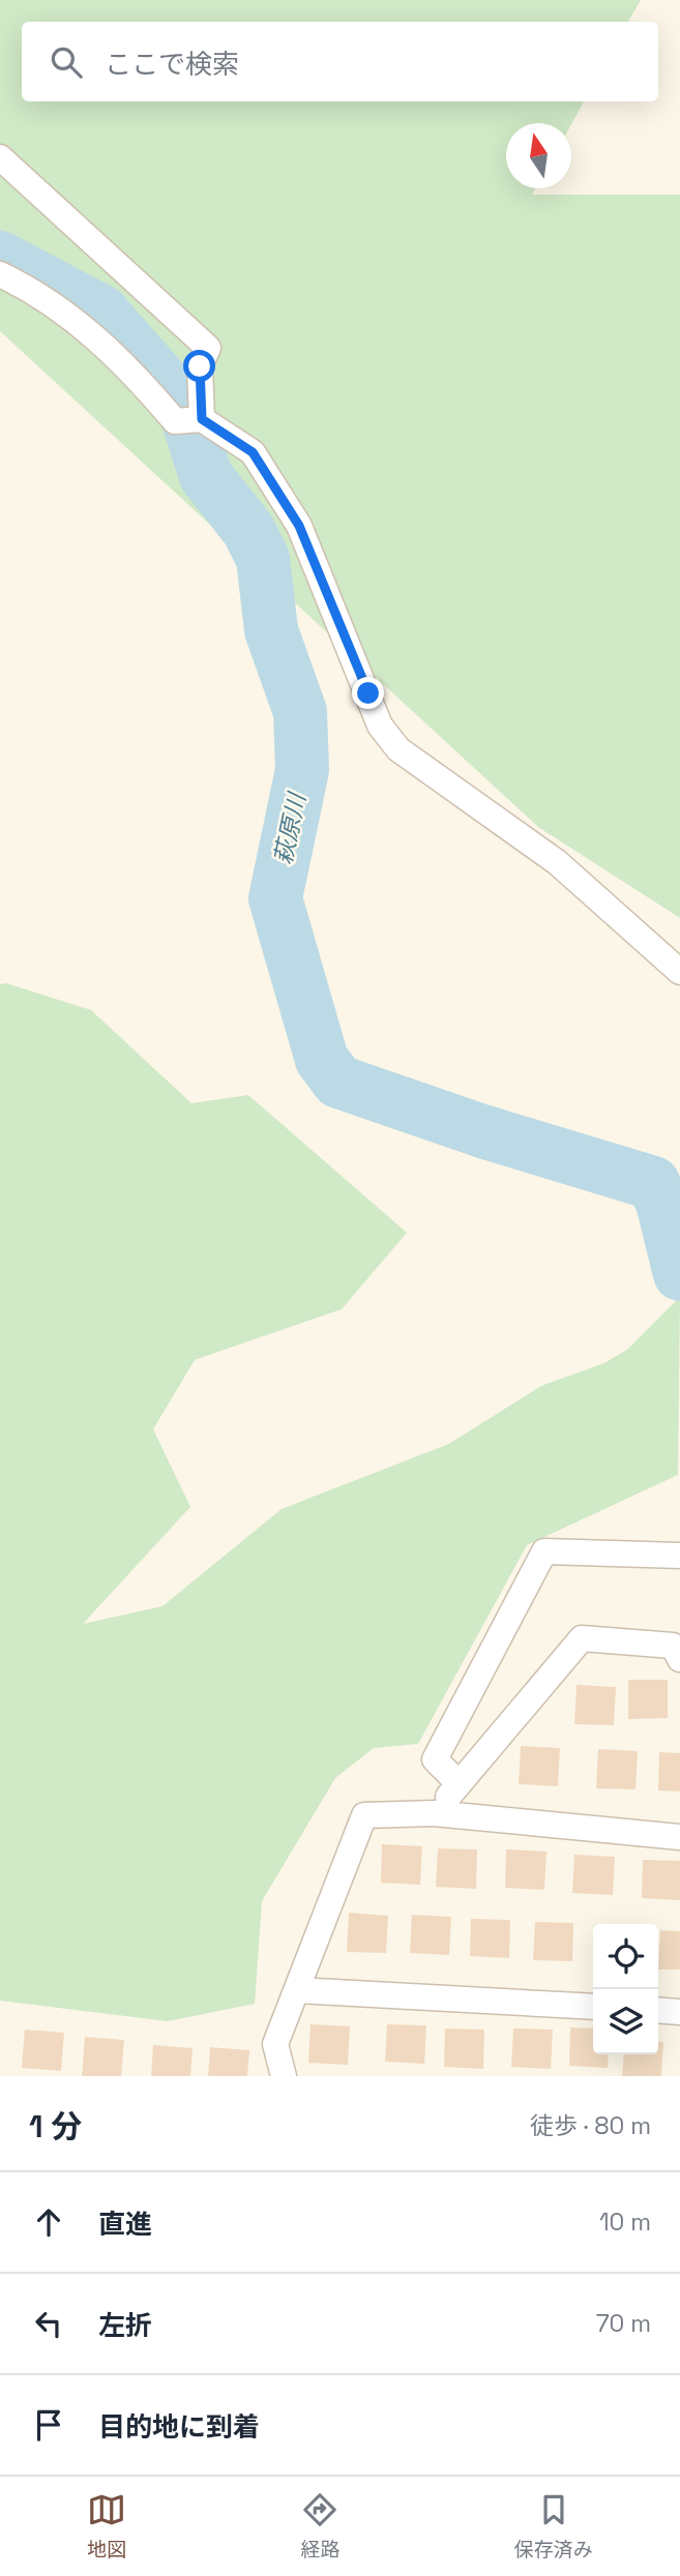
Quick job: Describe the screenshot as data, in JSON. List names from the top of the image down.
{
  "water": ["萩原川"],
  "north": "top",
  "page": {
    "search": "ここで検索",
    "heading": ["1 分", "徒歩 · 80 m"],
    "list": [
      ["直進", "10 m"],
      ["左折", "70 m"],
      "目的地に到着"
    ],
    "nav": ["地図", "経路", "保存済み"]
  }
}
